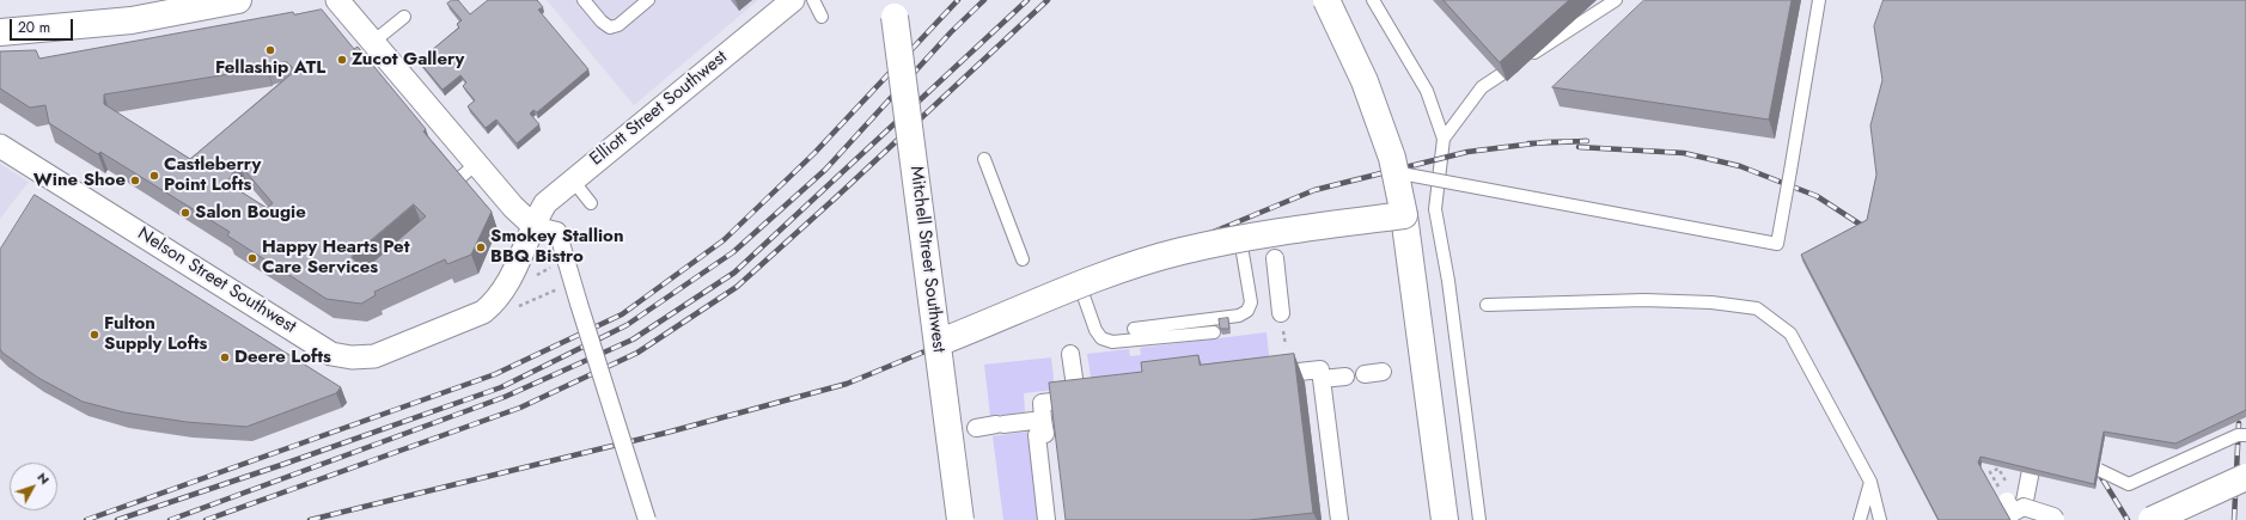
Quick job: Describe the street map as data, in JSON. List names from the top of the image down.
{
  "streets": {
    "main road": ["Mitchell Street Southwest"],
    "street": ["Elliott Street Southwest", "Nelson Street Southwest"]
  },
  "crossings": [
    ["Elliott Street Southwest", "Nelson Street Southwest"]
  ],
  "places": [
    "Fellaship ATL",
    "Zucot Gallery",
    "Castleberry Point Lofts",
    "Wine Shoe",
    "Salon Bougie",
    "Smokey Stallion BBQ Bistro",
    "Happy Hearts Pet Care Services",
    "Fulton Supply Lofts",
    "Deere Lofts"
  ],
  "scale_bar": "20 m",
  "north": "top right"
}
